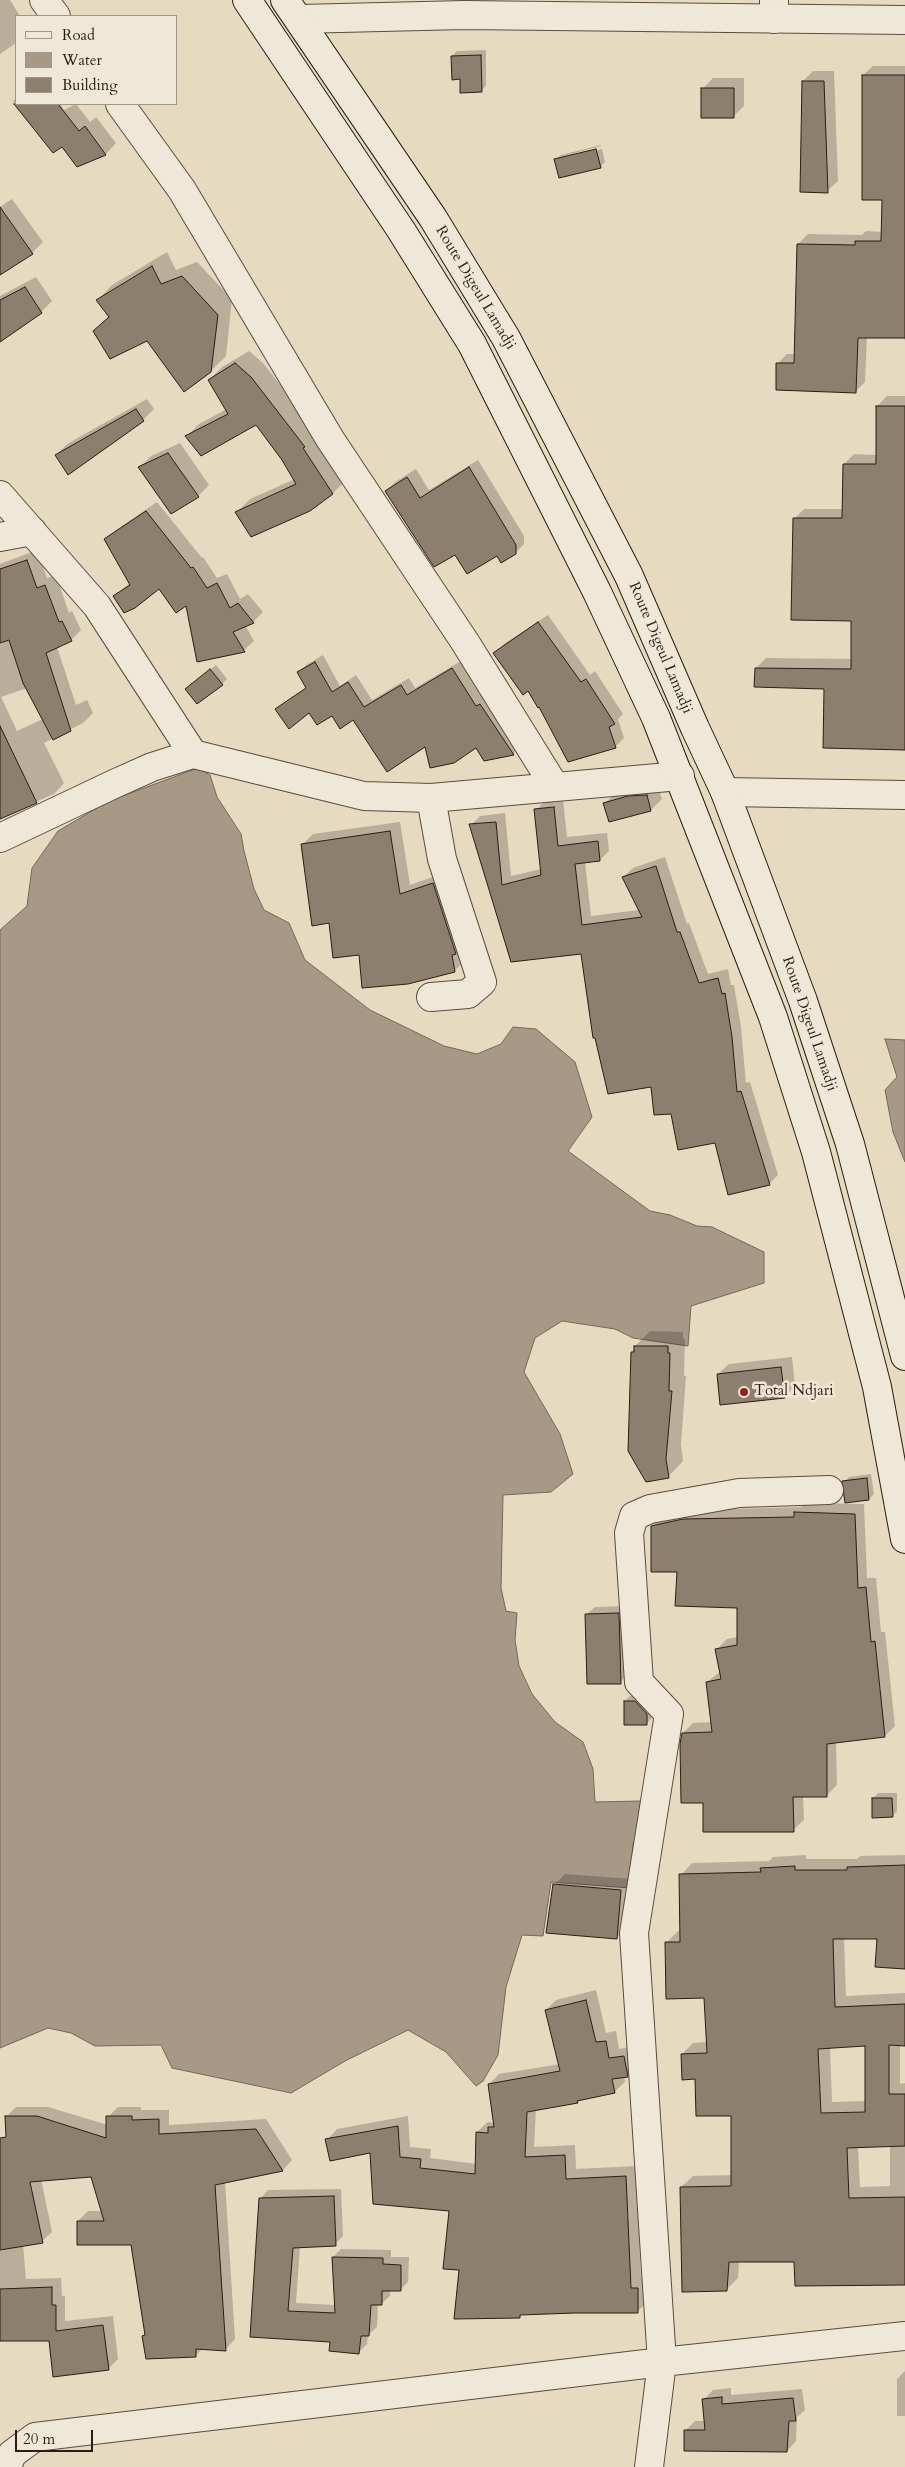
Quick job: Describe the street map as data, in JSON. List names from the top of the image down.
{
  "streets": {
    "street": ["Route Digeul Lamadji"]
  },
  "places": ["Total Ndjari"],
  "legend": ["Road", "Water", "Building"],
  "scale_bar": "20 m"
}
